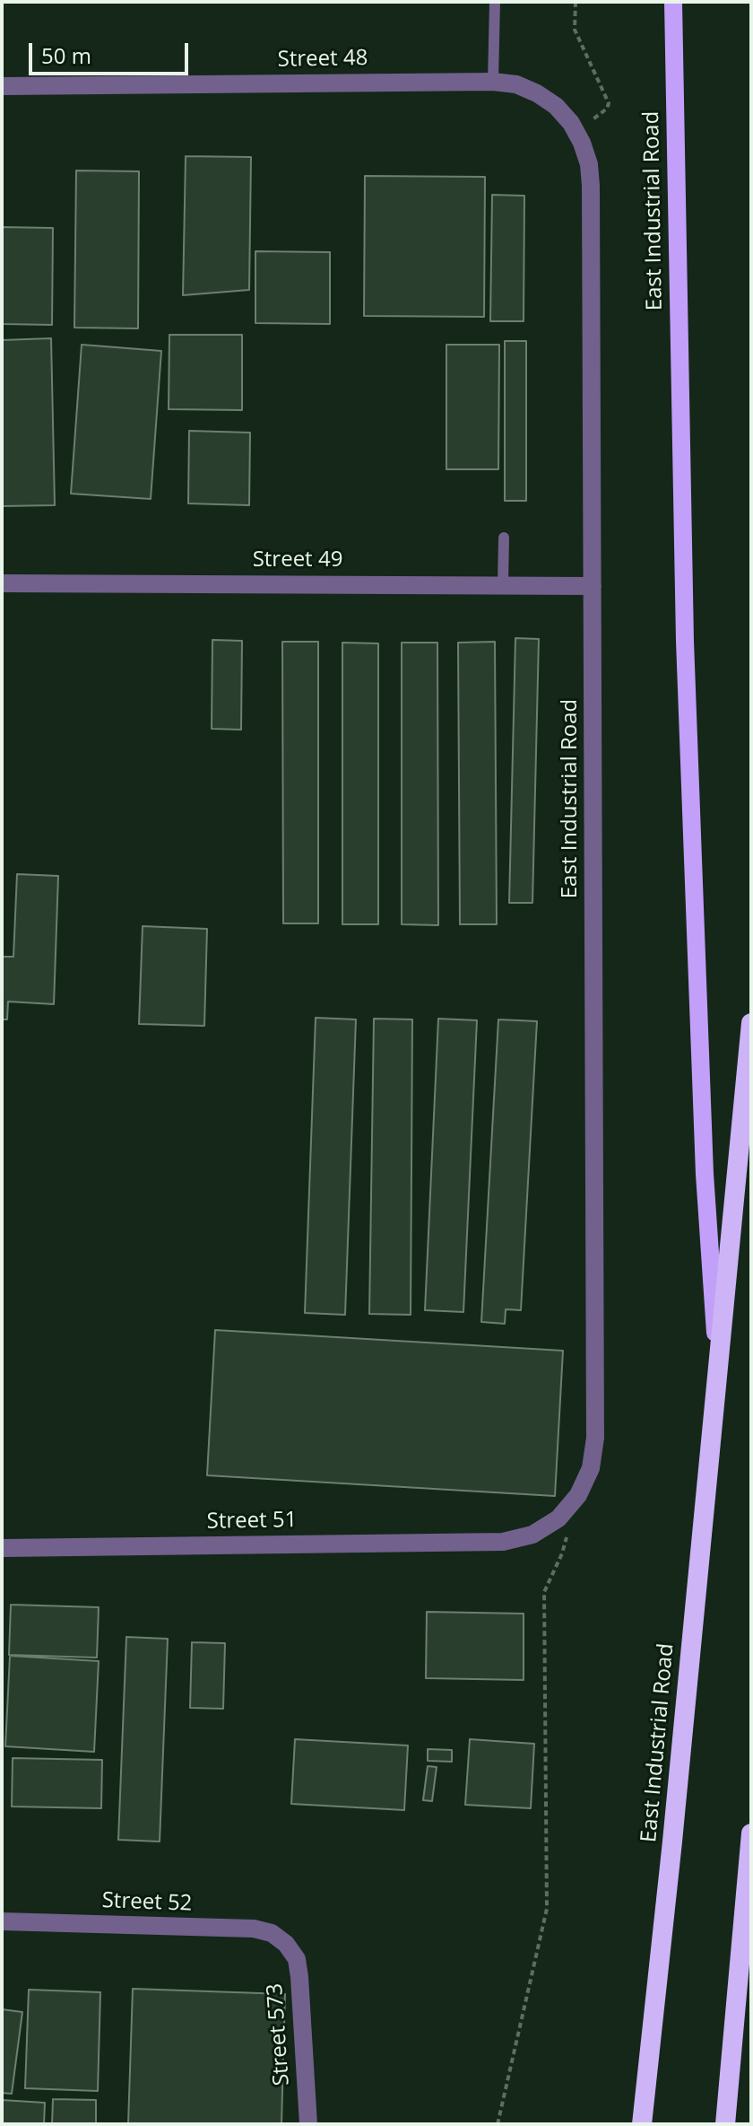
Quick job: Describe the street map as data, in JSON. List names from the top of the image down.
{
  "streets": {
    "highway": ["East Industrial Road"],
    "street": [
      "Street 48",
      "Street 49",
      "Street 51",
      "Street 52",
      "Street 573"
    ]
  },
  "crossings": [
    ["Street 48", "East Industrial Road"],
    ["East Industrial Road", "Street 49"],
    ["East Industrial Road", "Street 51"],
    ["Street 52", "Street 573"]
  ],
  "scale_bar": "50 m"
}
